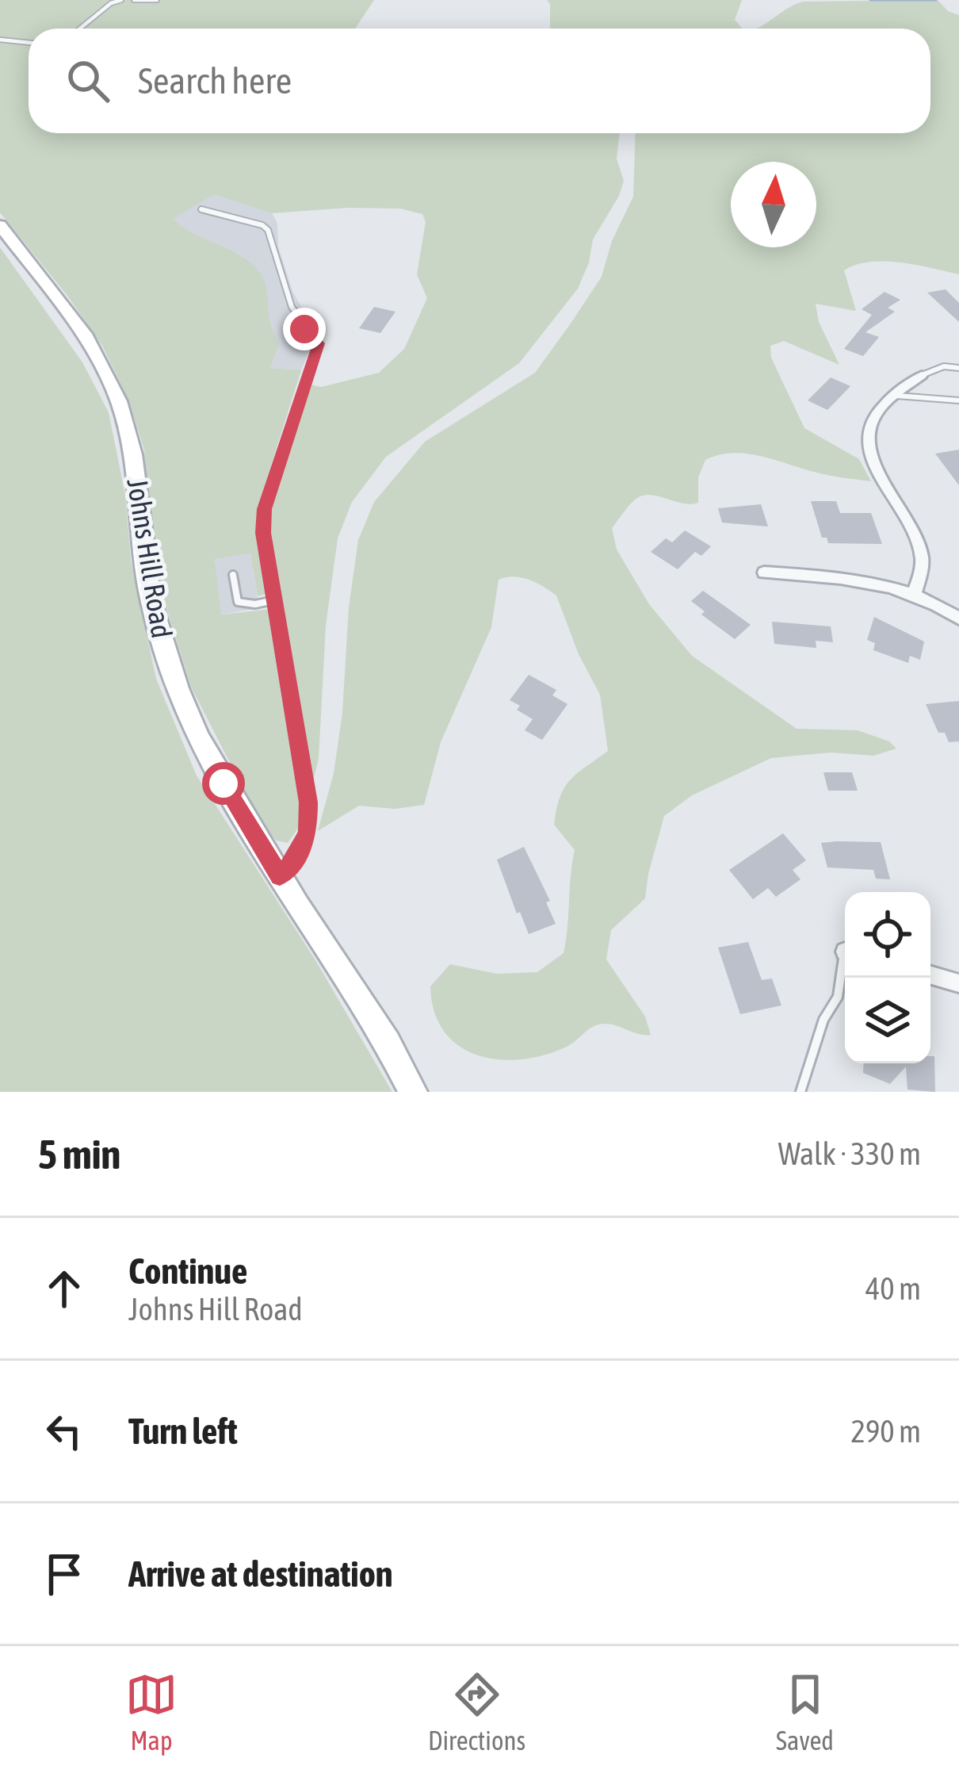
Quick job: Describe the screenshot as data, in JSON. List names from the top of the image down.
{
  "streets": {
    "main road": ["Johns Hill Road"]
  },
  "north": "top",
  "page": {
    "search": "Search here",
    "heading": ["5 min", "Walk · 330 m"],
    "list": [
      ["Continue", "Johns Hill Road", "40 m"],
      ["Turn left", "290 m"],
      "Arrive at destination"
    ],
    "nav": ["Map", "Directions", "Saved"]
  }
}
